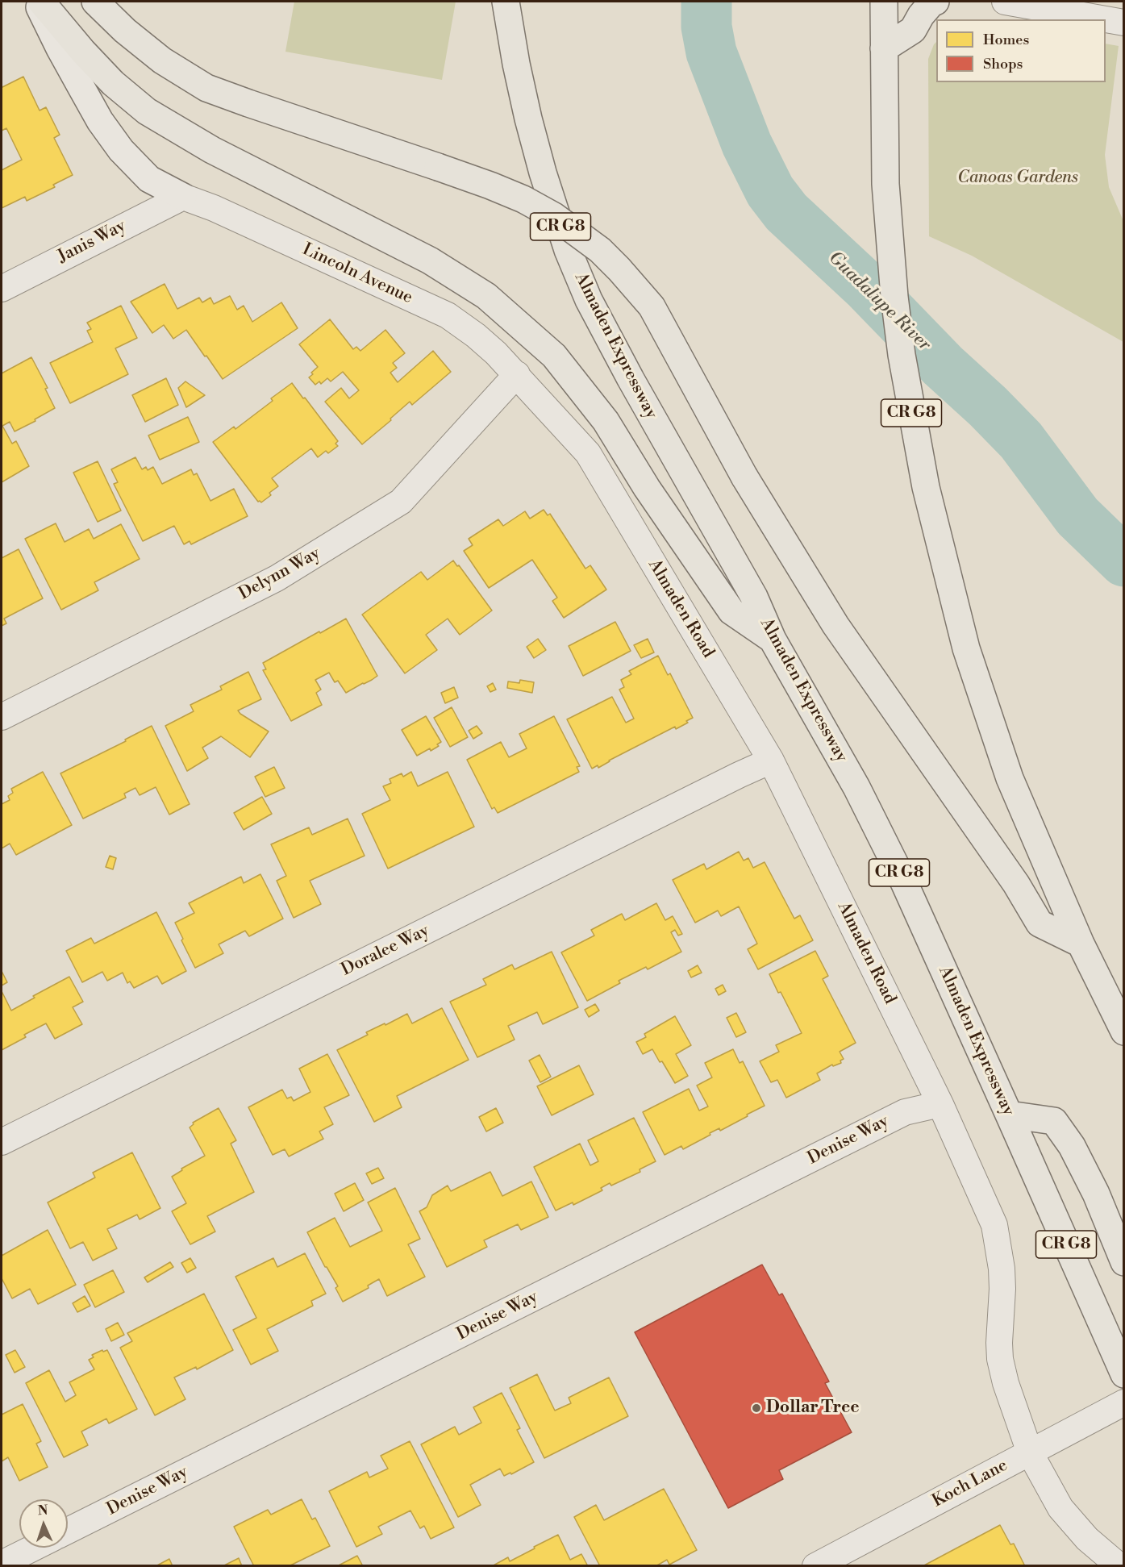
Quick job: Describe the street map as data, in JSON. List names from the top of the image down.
{
  "streets": {
    "main road": ["CR G8", "Almaden Expressway"],
    "street": [
      "Janis Way",
      "Lincoln Avenue",
      "Delynn Way",
      "Almaden Road",
      "Doralee Way",
      "Denise Way",
      "Koch Lane"
    ]
  },
  "crossings": [
    ["Janis Way", "Lincoln Avenue"],
    ["Lincoln Avenue", "Delynn Way"],
    ["Lincoln Avenue", "Almaden Road"],
    ["Delynn Way", "Almaden Road"],
    ["Almaden Road", "Doralee Way"],
    ["Almaden Road", "Denise Way"],
    ["Almaden Road", "Koch Lane"]
  ],
  "water": ["Guadalupe River"],
  "parks": ["Canoas Gardens"],
  "places": ["Dollar Tree"],
  "legend": ["Homes", "Shops"],
  "north": "top"
}
